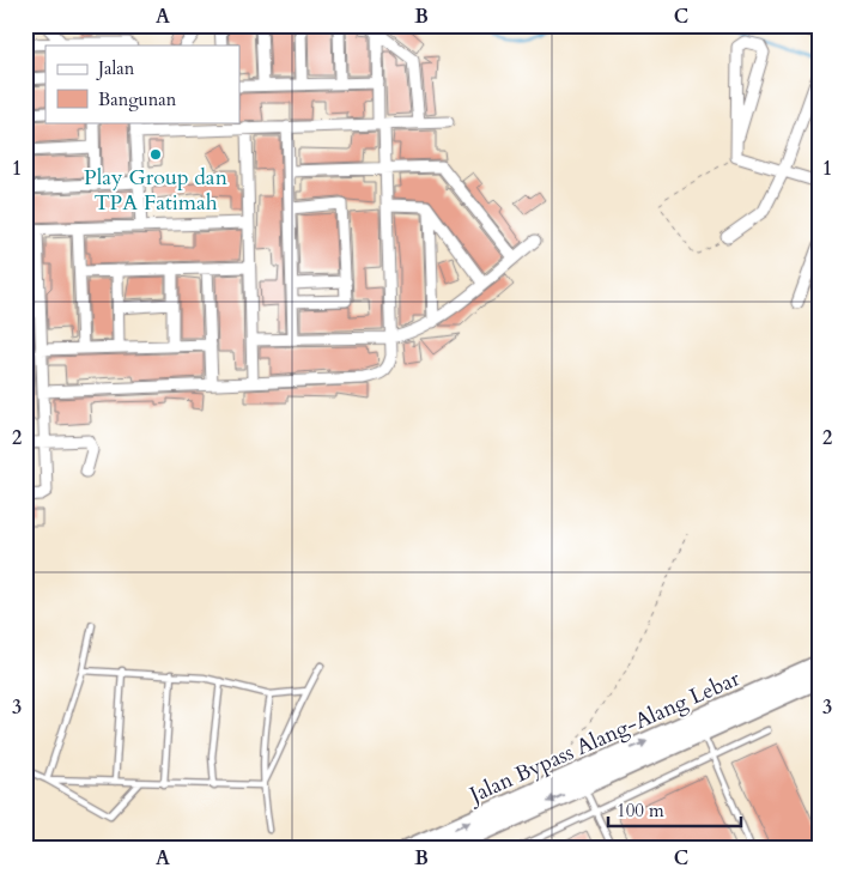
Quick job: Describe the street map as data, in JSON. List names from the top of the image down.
{
  "streets": {
    "highway": ["Jalan Bypass Alang-Alang Lebar"]
  },
  "places": ["Play Group dan TPA Fatimah"],
  "legend": ["Jalan", "Bangunan"],
  "scale_bar": "100 m",
  "grid": {
    "columns": ["A", "B", "C"],
    "rows": ["1", "2", "3"]
  }
}
